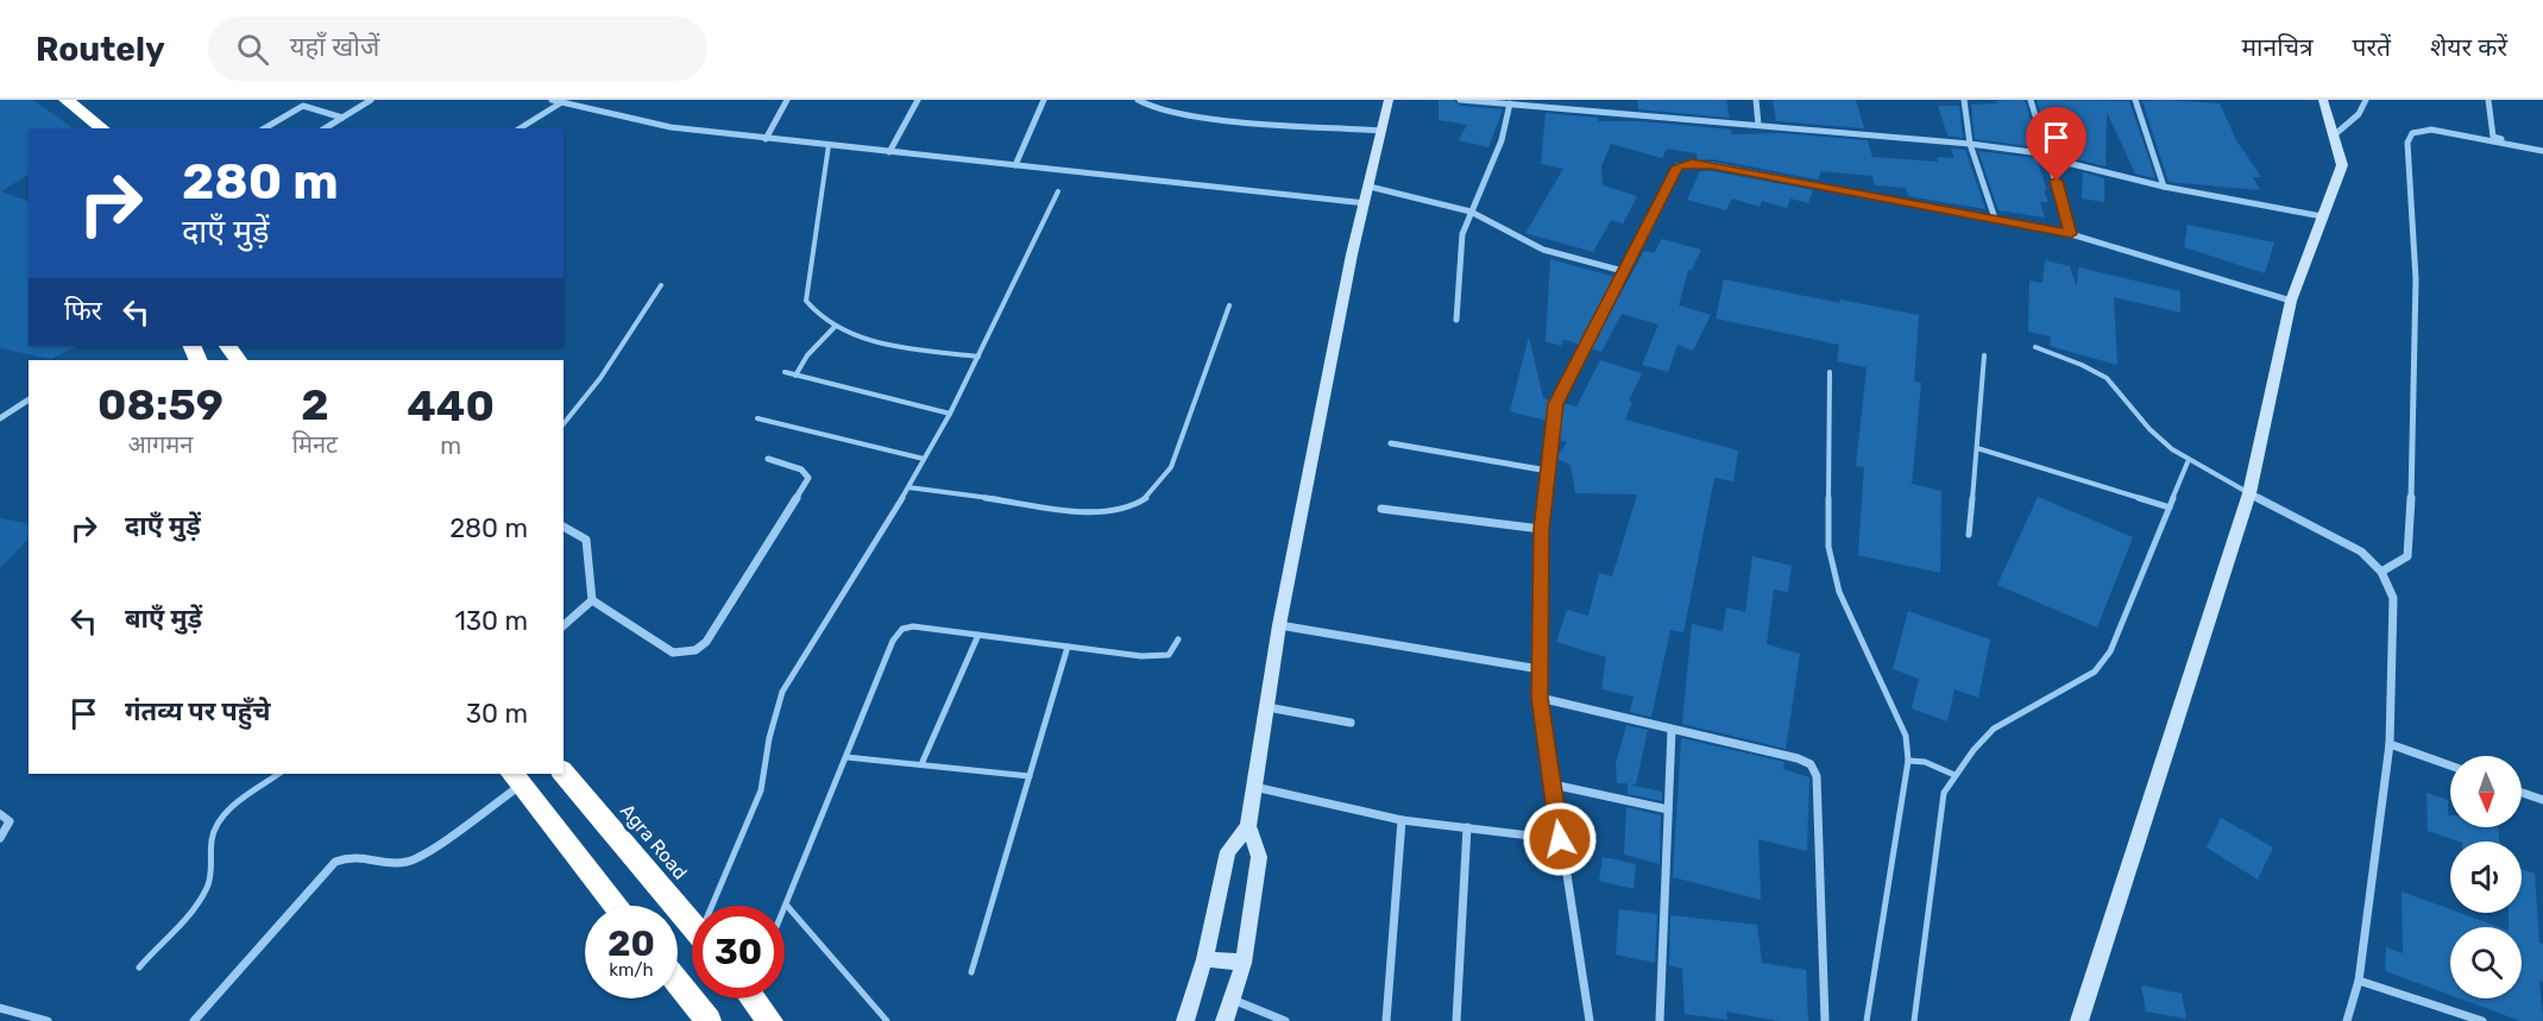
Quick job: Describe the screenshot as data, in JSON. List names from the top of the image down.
{
  "streets": {
    "highway": ["Agra Road"]
  },
  "north": "bottom",
  "page": {
    "header": "Routely",
    "search": "यहाँ खोजें",
    "nav": ["मानचित्र", "परतें", "शेयर करें"],
    "turn": ["280 m", "दाएँ मुड़ें"],
    "then": "फिर",
    "eta": [
      "08:59",
      "आगमन",
      "2",
      "मिनट",
      "440",
      "m"
    ],
    "list": [
      {
        "name": "दाएँ मुड़ें",
        "value": "280 m"
      },
      {
        "name": "बाएँ मुड़ें",
        "value": "130 m"
      },
      {
        "name": "गंतव्य पर पहुँचे",
        "value": "30 m"
      }
    ],
    "speed": "20 km/h",
    "limit": "30"
  }
}
